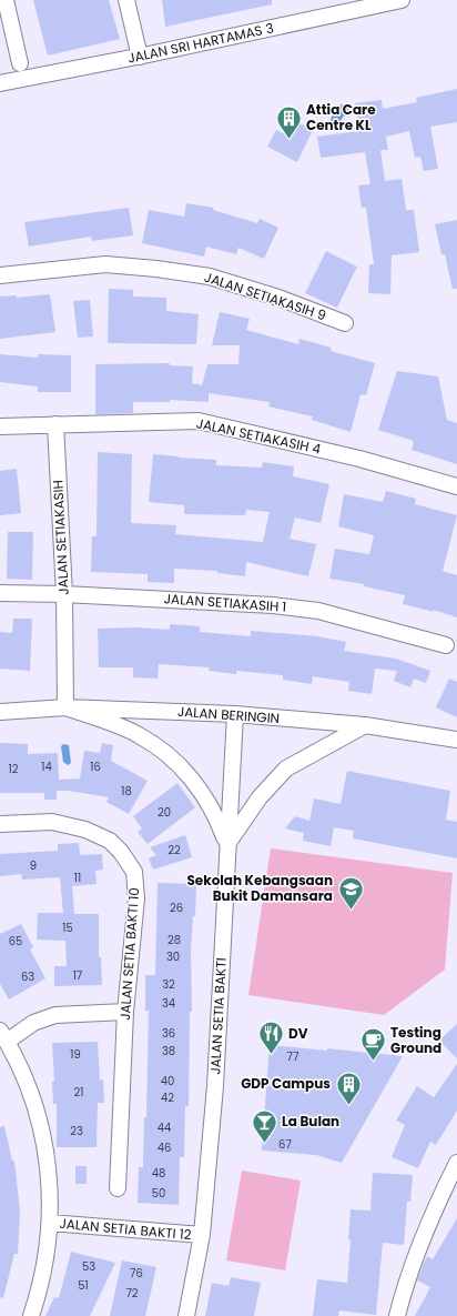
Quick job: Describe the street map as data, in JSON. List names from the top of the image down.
{
  "streets": {
    "street": [
      "JALAN SRI HARTAMAS 3",
      "JALAN SETIAKASIH 9",
      "JALAN SETIAKASIH 4",
      "JALAN SETIAKASIH",
      "JALAN SETIAKASIH 1",
      "JALAN BERINGIN",
      "JALAN SETIA BAKTI 10",
      "JALAN SETIA BAKTI",
      "JALAN SETIA BAKTI 12"
    ]
  },
  "crossings": [
    ["JALAN SETIAKASIH 4", "JALAN SETIAKASIH"],
    ["JALAN SETIAKASIH", "JALAN SETIAKASIH 1"],
    ["JALAN SETIAKASIH", "JALAN BERINGIN"],
    ["JALAN BERINGIN", "JALAN SETIA BAKTI"],
    ["JALAN SETIA BAKTI", "JALAN SETIA BAKTI 12"]
  ],
  "places": {
    "building": ["Attia Care Centre KL", "GDP Campus"],
    "school or university": ["Sekolah Kebangsaan Bukit Damansara"],
    "restaurant": ["DV"],
    "cafe": ["Testing Ground"],
    "bar": ["La Bulan"]
  },
  "house_numbers": [
    "14",
    "16",
    "12",
    "18",
    "20",
    "22",
    "9",
    "11",
    "26",
    "15",
    "28",
    "65",
    "30",
    "17",
    "63",
    "32",
    "34",
    "36",
    "38",
    "19",
    "77",
    "40",
    "21",
    "42",
    "44",
    "23",
    "67",
    "46",
    "48",
    "50",
    "53",
    "76",
    "51",
    "72"
  ]
}
